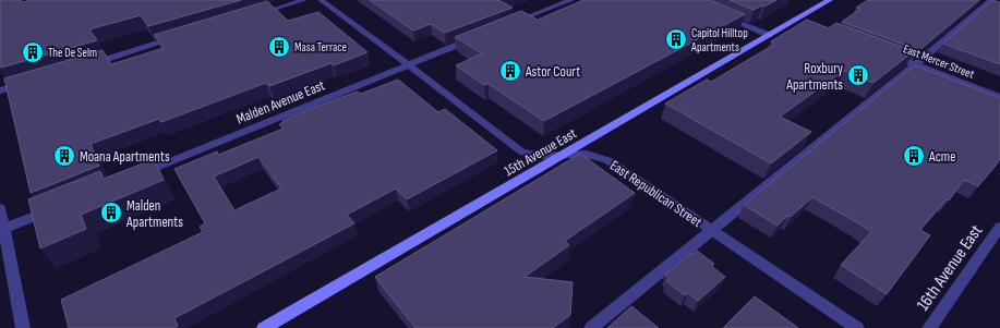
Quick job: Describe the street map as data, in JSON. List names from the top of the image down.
{
  "streets": {
    "street": [
      "East Mercer Street",
      "Malden Avenue East",
      "15th Avenue East",
      "East Republican Street",
      "16th Avenue East"
    ]
  },
  "crossings": [
    ["Malden Avenue East", "East Republican Street"],
    ["15th Avenue East", "East Republican Street"]
  ],
  "places": {
    "building": [
      "Capitol Hilltop Apartments",
      "Masa Terrace",
      "The De Selm",
      "Astor Court",
      "Roxbury Apartments",
      "Moana Apartments",
      "Acme",
      "Malden Apartments"
    ]
  }
}
